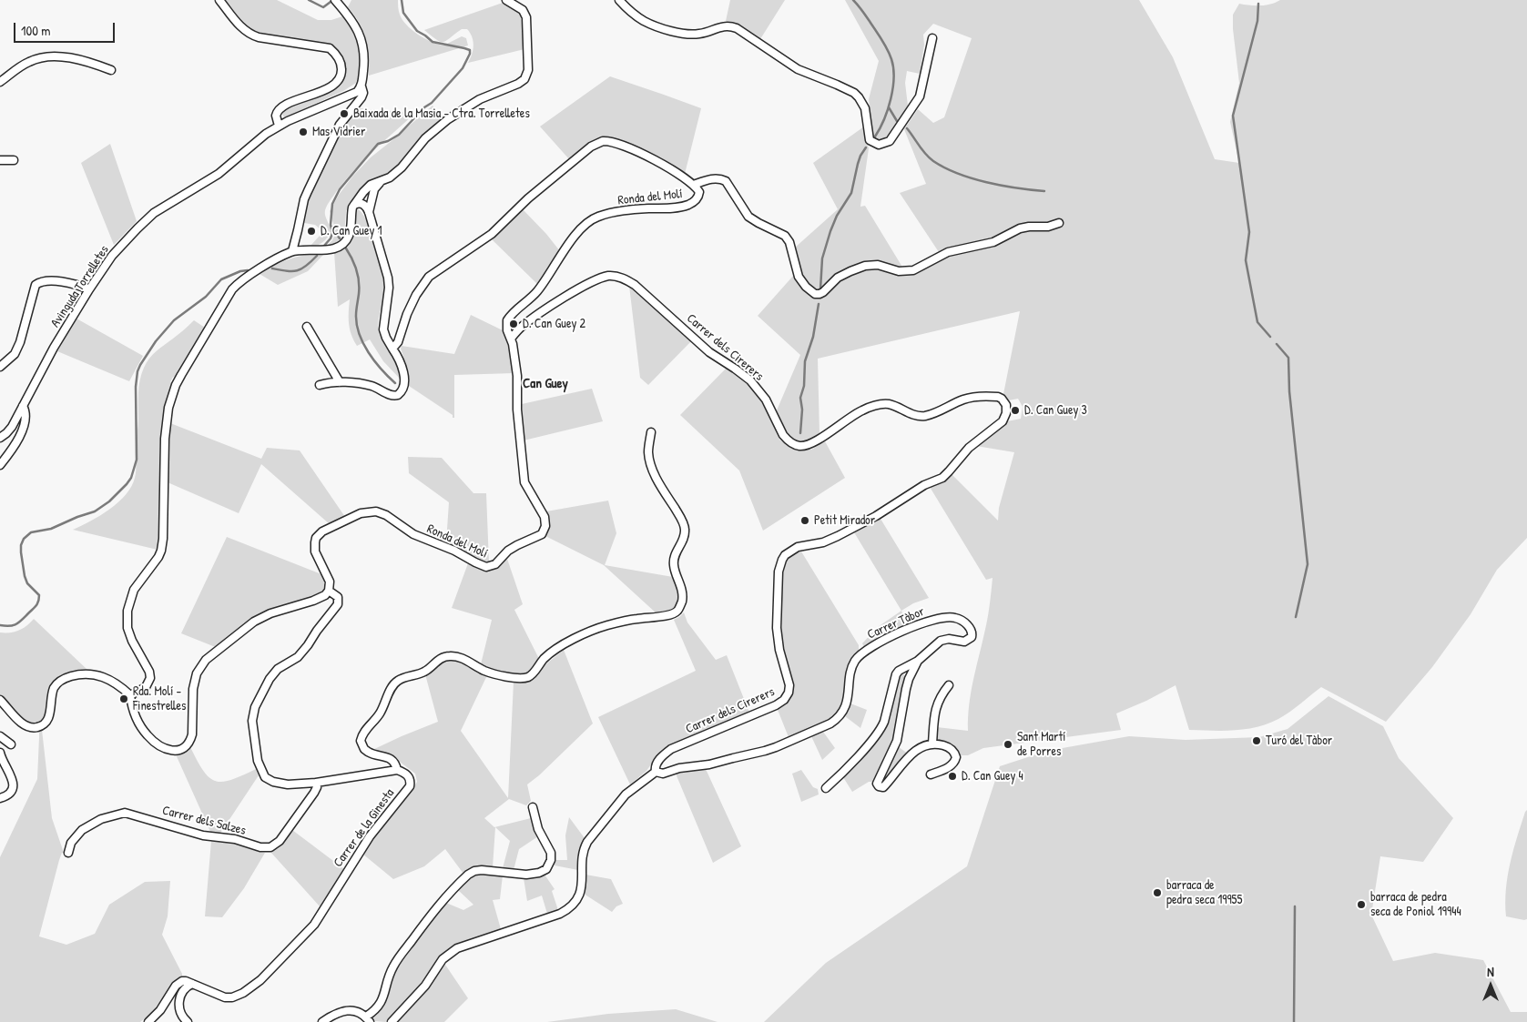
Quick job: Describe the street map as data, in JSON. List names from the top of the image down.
{
  "streets": {
    "street": [
      "Ronda del Molí",
      "Avinguda Torrelletes",
      "Carrer dels Cirerers",
      "Carrer Tàbor",
      "Carrer dels Salzes",
      "Carrer de la Ginesta"
    ]
  },
  "crossings": [
    ["Ronda del Molí", "Carrer dels Cirerers"],
    ["Ronda del Molí", "Carrer de la Ginesta"],
    ["Carrer dels Cirerers", "Carrer Tàbor"],
    ["Carrer dels Salzes", "Carrer de la Ginesta"]
  ],
  "districts": ["Can Guey"],
  "places": [
    "Baixada de la Masia - Ctra. Torrelletes",
    "Mas Vidrier",
    "D. Can Guey 1",
    "D. Can Guey 2",
    "D. Can Guey 3",
    "Petit Mirador",
    "Rda. Molí - Finestrelles",
    "Turó del Tàbor",
    "Sant Martí de Porres",
    "D. Can Guey 4",
    "barraca de pedra seca 19955",
    "barraca de pedra seca de Poniol 19944"
  ],
  "scale_bar": "100 m",
  "north": "top"
}
